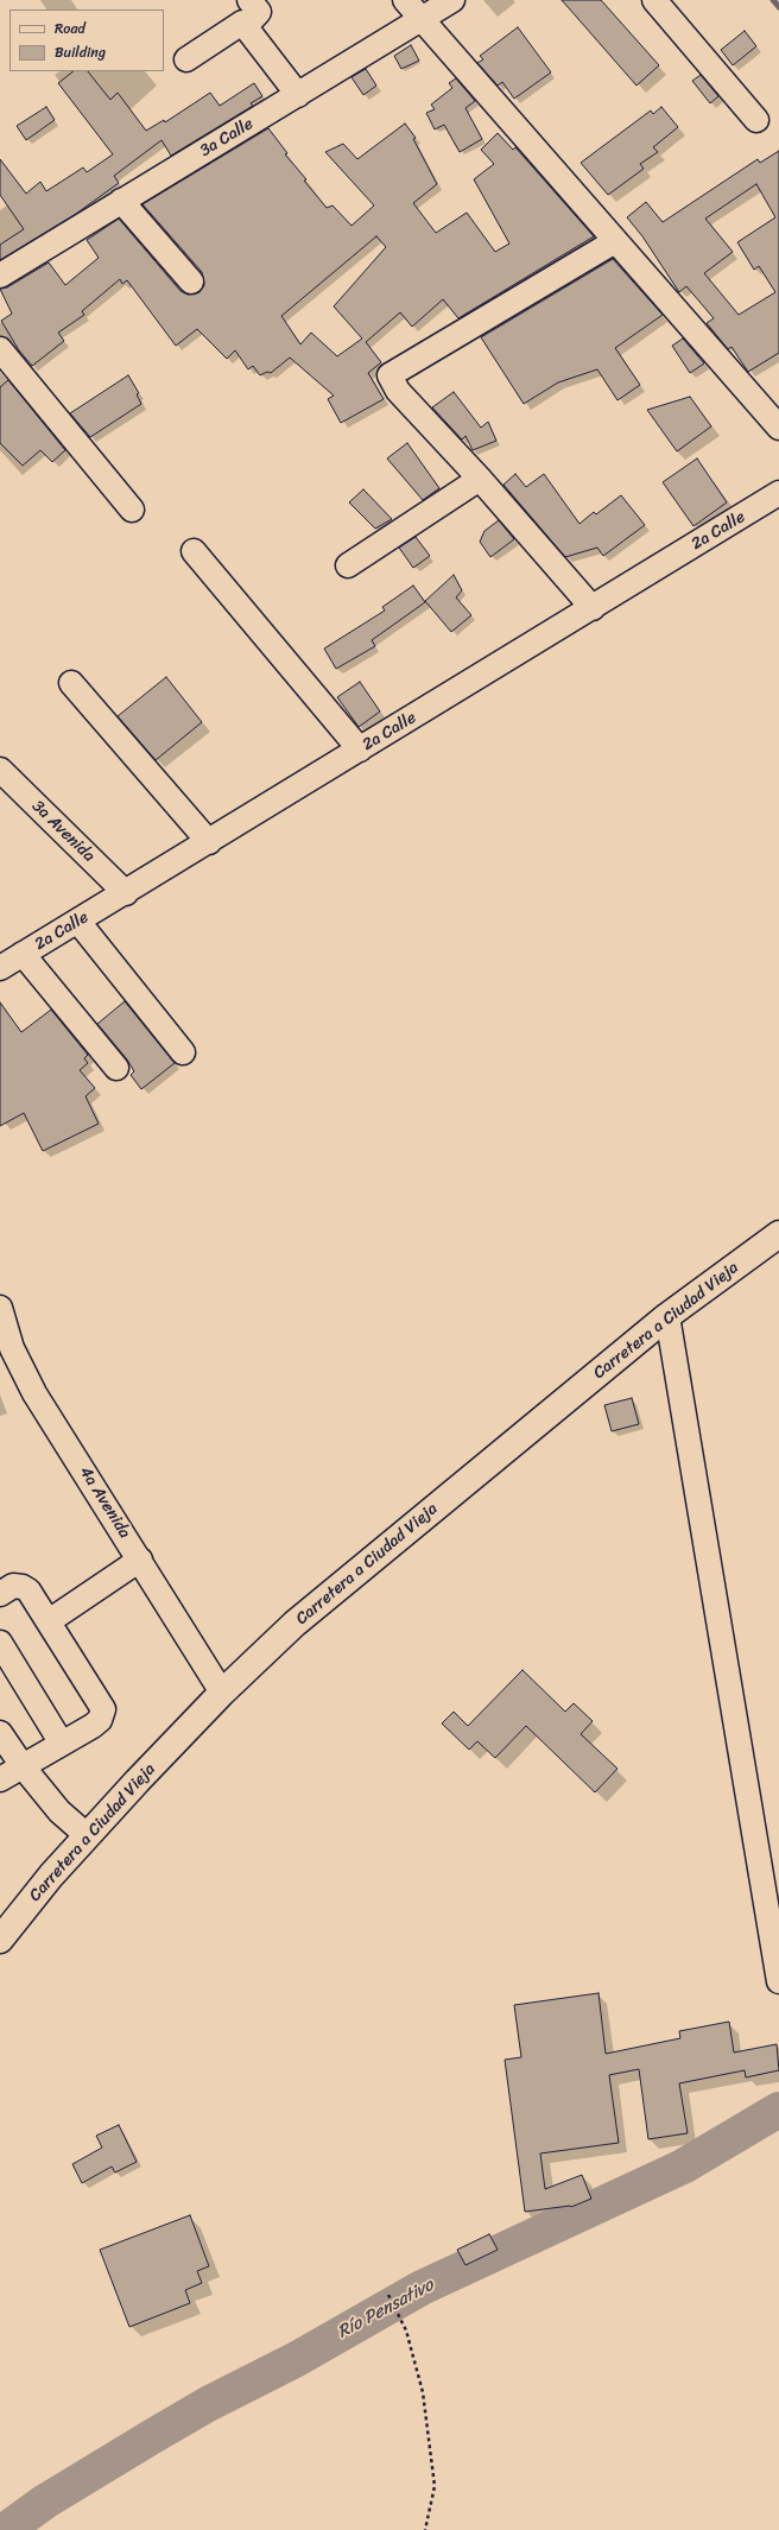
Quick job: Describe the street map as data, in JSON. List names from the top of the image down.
{
  "streets": {
    "main road": ["Carretera a Ciudad Vieja"],
    "street": [
      "3a Calle",
      "2a Calle",
      "3a Avenida",
      "4a Avenida"
    ]
  },
  "crossings": [
    ["2a Calle", "3a Avenida"],
    ["Carretera a Ciudad Vieja", "4a Avenida"]
  ],
  "water": ["Río Pensativo"],
  "legend": ["Road", "Building"]
}
